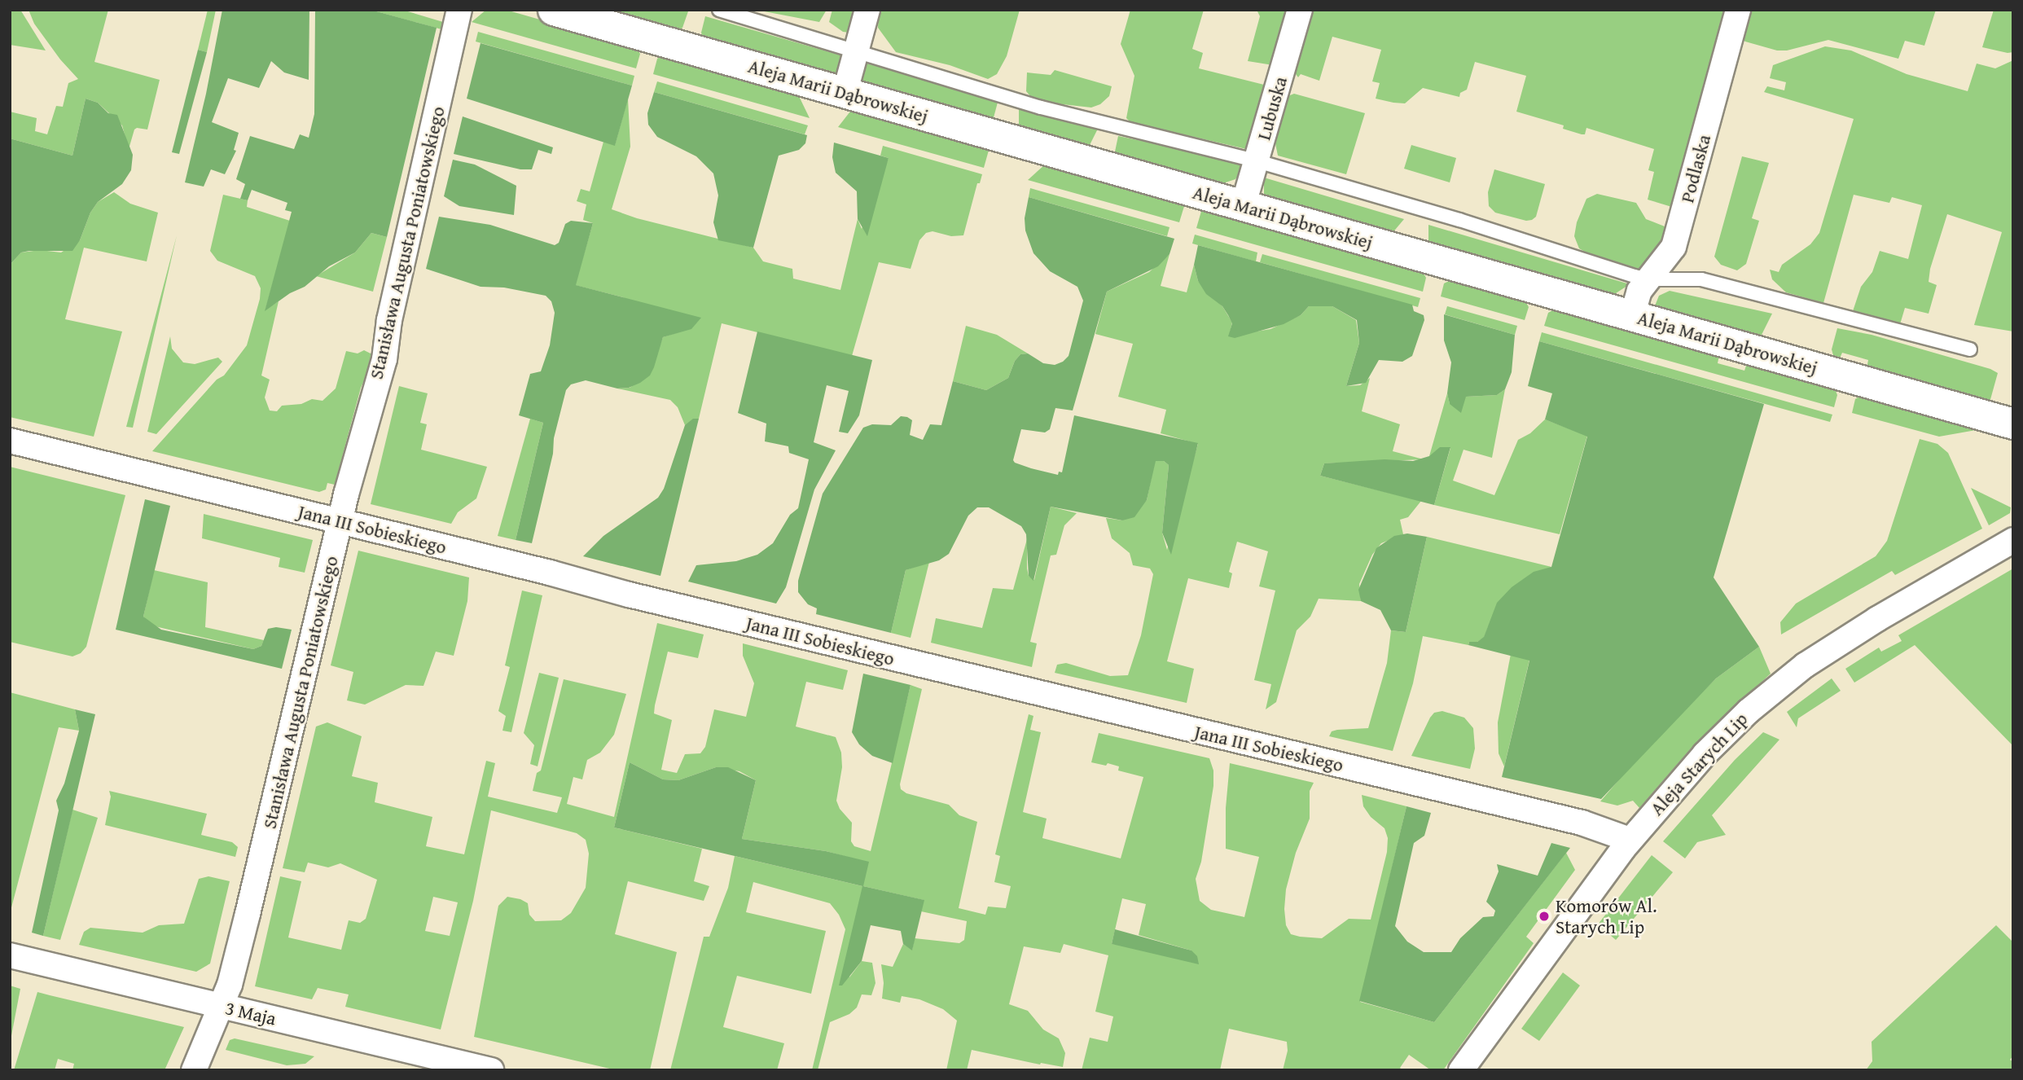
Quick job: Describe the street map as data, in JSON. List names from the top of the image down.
{
  "streets": {
    "street": [
      "Aleja Marii Dąbrowskiej",
      "Lubuska",
      "Podlaska",
      "Stanisława Augusta Poniatowskiego",
      "Jana III Sobieskiego",
      "Aleja Starych Lip",
      "3 Maja"
    ]
  },
  "crossings": [
    ["Aleja Marii Dąbrowskiej", "Lubuska"],
    ["Aleja Marii Dąbrowskiej", "Podlaska"],
    ["Stanisława Augusta Poniatowskiego", "Jana III Sobieskiego"],
    ["Stanisława Augusta Poniatowskiego", "3 Maja"],
    ["Jana III Sobieskiego", "Aleja Starych Lip"]
  ],
  "places": ["Komorów Al. Starych Lip"]
}
